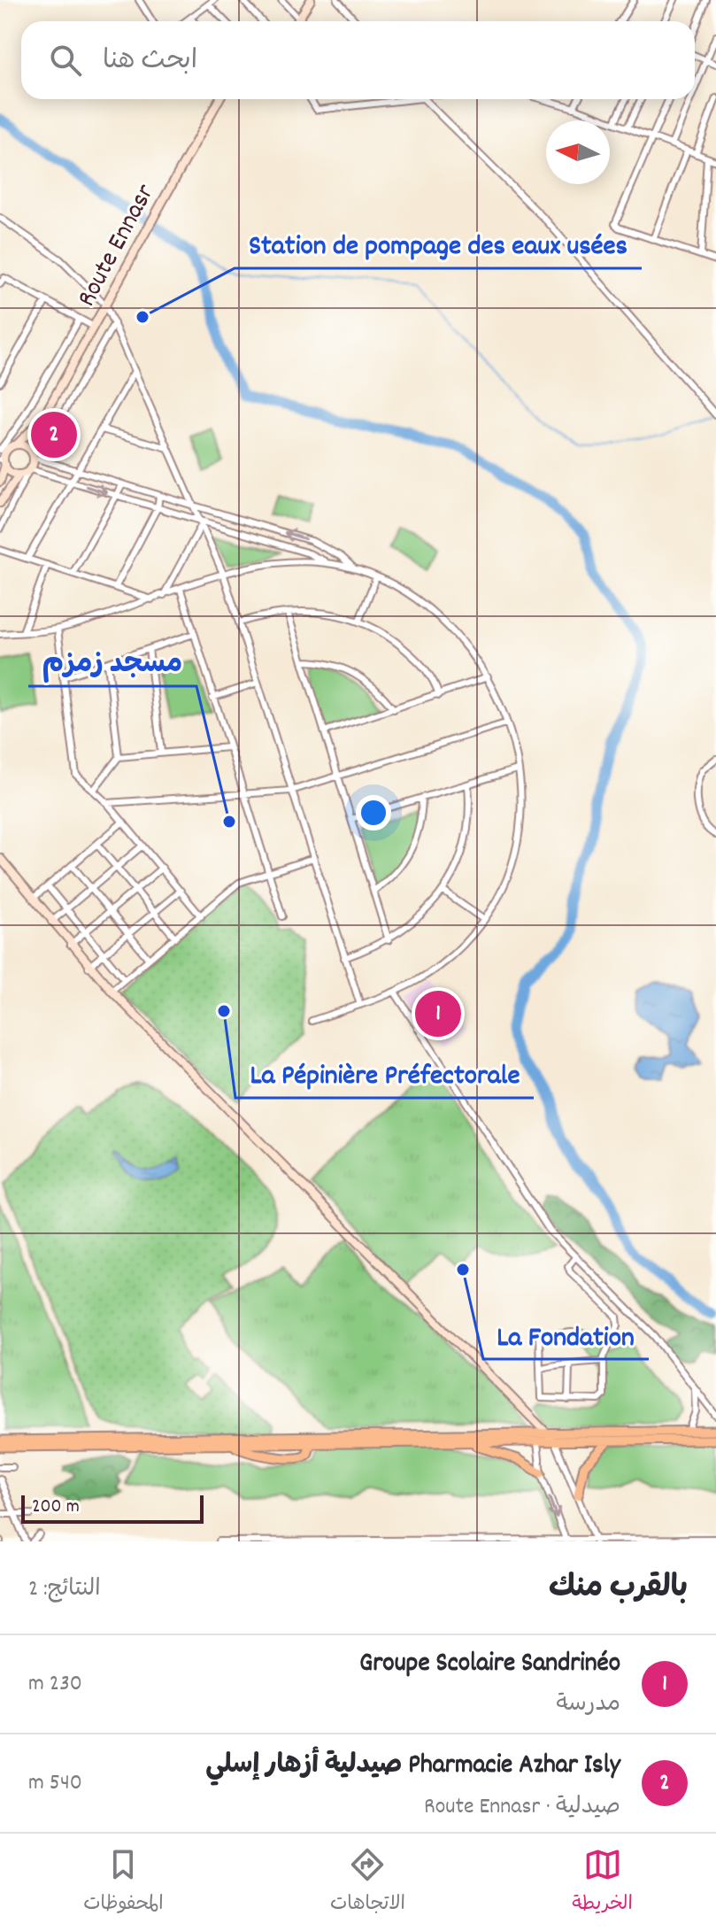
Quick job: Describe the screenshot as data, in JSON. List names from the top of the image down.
{
  "streets": {
    "street": ["Route Ennasr"]
  },
  "places": [
    "Station de pompage des eaux usées",
    "مسجد زمزم",
    "La Pépinière Préfectorale",
    "La Fondation"
  ],
  "scale_bar": "200 m",
  "north": "left",
  "page": {
    "search": "ابحث هنا",
    "pins": ["2", "1"],
    "scale": "200 m",
    "heading": ["بالقرب منك", "النتائج: 2"],
    "list": [
      {
        "mark": "1",
        "name": "Groupe Scolaire Sandrinéo",
        "note": "مدرسة",
        "value": "230 m"
      },
      {
        "mark": "2",
        "name": "Pharmacie Azhar Isly صيدلية أزهار إسلي",
        "note": "صيدلية · Route Ennasr",
        "value": "540 m"
      }
    ],
    "nav": ["الخريطة", "الاتجاهات", "المحفوظات"]
  }
}
